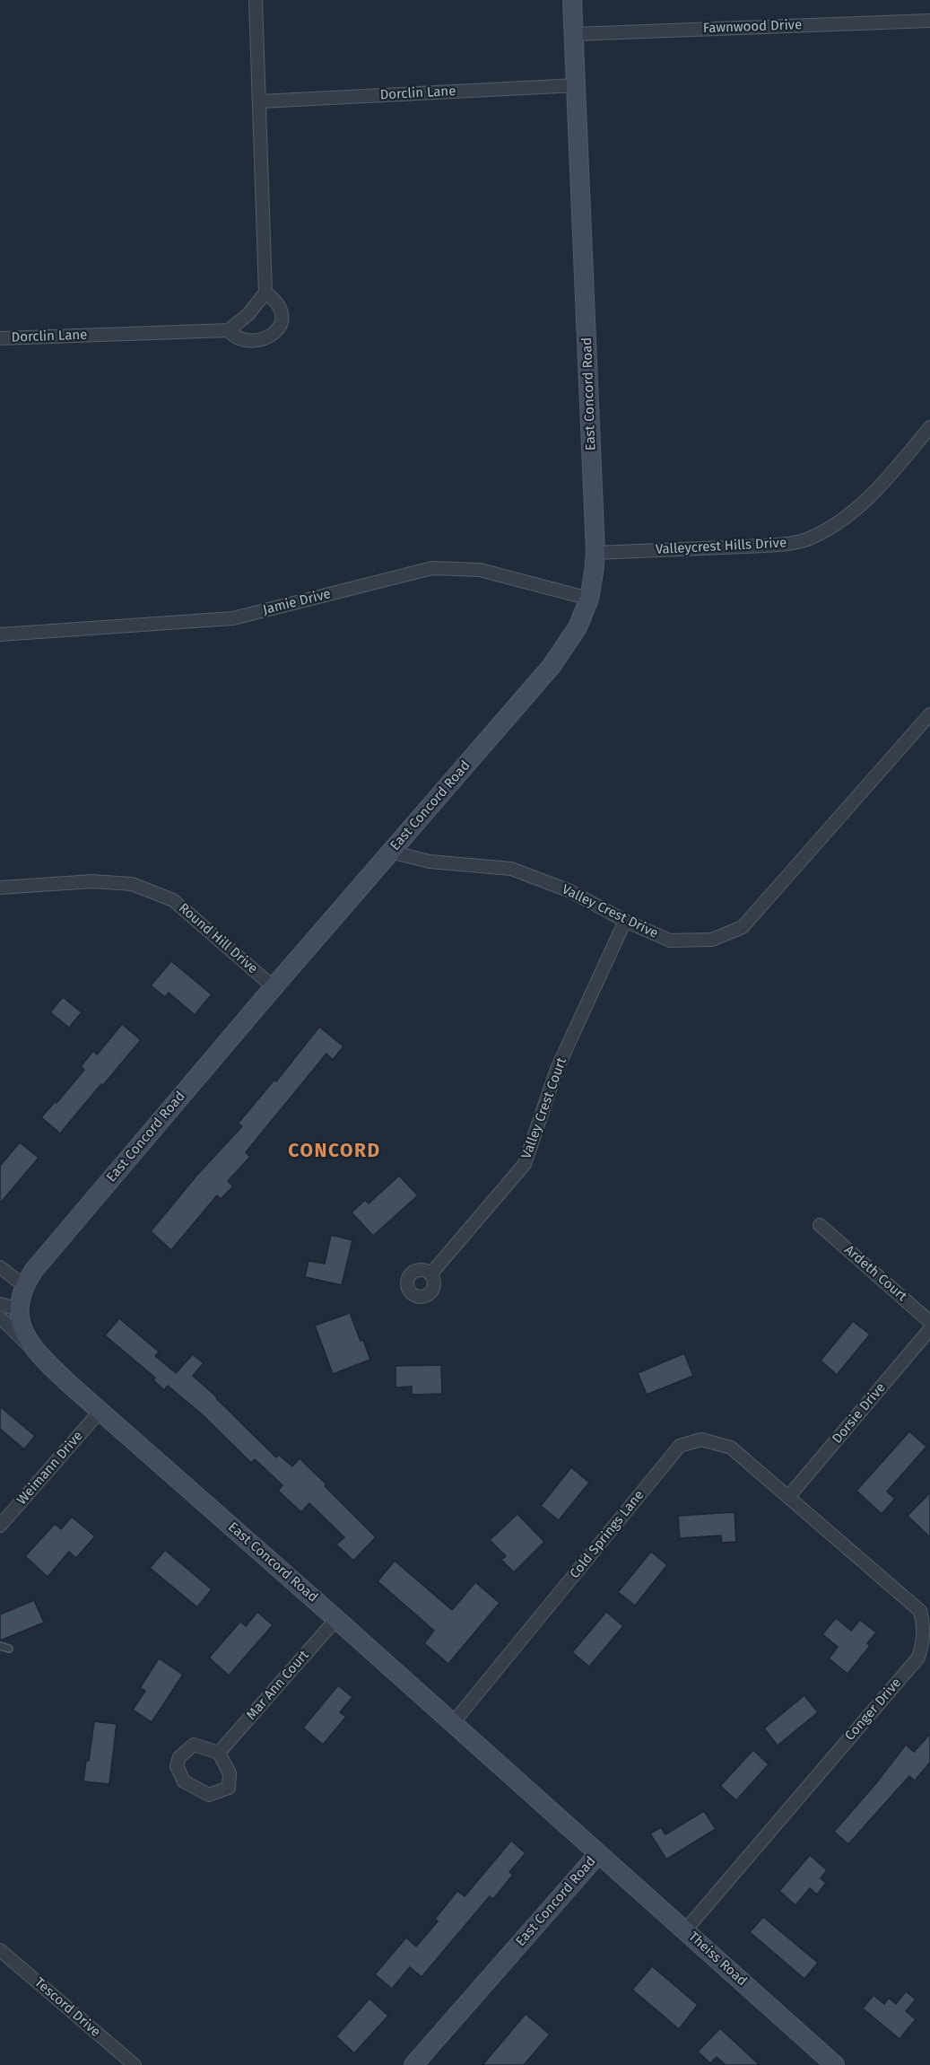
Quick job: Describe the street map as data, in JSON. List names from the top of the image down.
{
  "streets": {
    "street": [
      "Fawnwood Drive",
      "Dorclin Lane",
      "East Concord Road",
      "Valleycrest Hills Drive",
      "Jamie Drive",
      "Valley Crest Drive",
      "Round Hill Drive",
      "Valley Crest Court",
      "Ardeth Court",
      "Dorsie Drive",
      "Weimann Drive",
      "Cold Springs Lane",
      "Mar Ann Court",
      "Conger Drive",
      "Theiss Road",
      "Tescord Drive"
    ]
  },
  "crossings": [
    ["Fawnwood Drive", "East Concord Road"],
    ["Dorclin Lane", "East Concord Road"],
    ["East Concord Road", "Valleycrest Hills Drive"],
    ["East Concord Road", "Jamie Drive"],
    ["East Concord Road", "Valley Crest Drive"],
    ["East Concord Road", "Round Hill Drive"],
    ["East Concord Road", "Weimann Drive"],
    ["East Concord Road", "Cold Springs Lane"],
    ["East Concord Road", "Mar Ann Court"],
    ["East Concord Road", "Theiss Road"],
    ["Valley Crest Drive", "Valley Crest Court"],
    ["Dorsie Drive", "Cold Springs Lane"],
    ["Dorsie Drive", "Conger Drive"],
    ["Cold Springs Lane", "Conger Drive"],
    ["Conger Drive", "Theiss Road"]
  ],
  "districts": ["CONCORD"]
}
